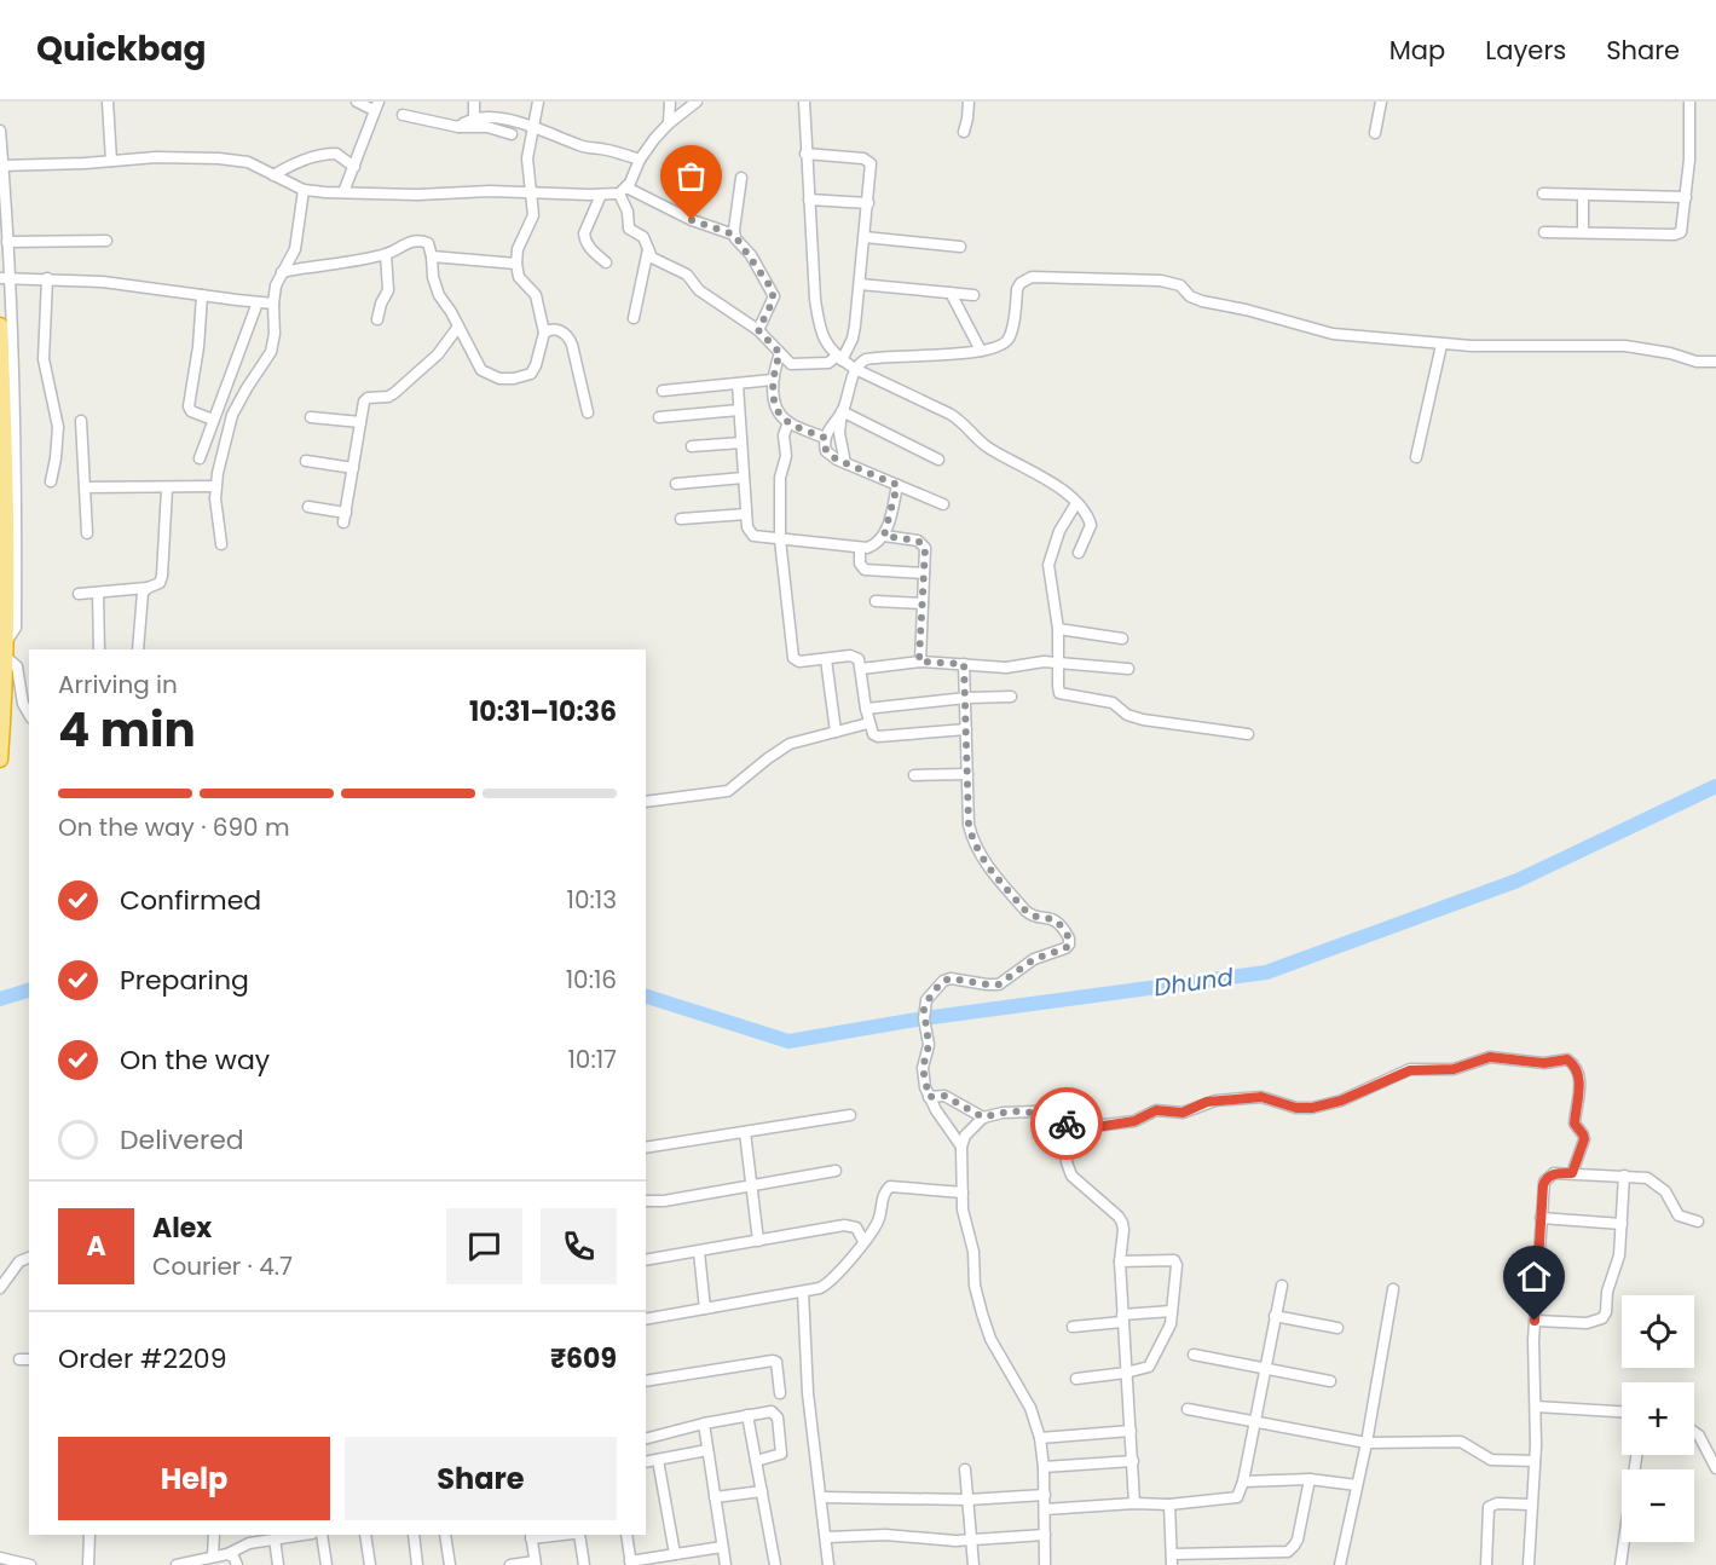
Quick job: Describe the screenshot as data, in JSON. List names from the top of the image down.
{
  "water": ["Dhund"],
  "page": {
    "header": "Quickbag",
    "nav": ["Map", "Layers", "Share"],
    "heading": ["4 min", "Arriving in", "10:31–10:36"],
    "panel": [
      "Alex",
      "Courier · 4.7",
      "Order #2209",
      "₹609"
    ],
    "bar": "On the way · 690 m",
    "list": [
      ["Confirmed", "10:13"],
      ["Preparing", "10:16"],
      ["On the way", "10:17"],
      "Delivered"
    ],
    "round": "A",
    "map_buttons": ["+", "−"],
    "buttons": ["Help", "Share"]
  }
}
